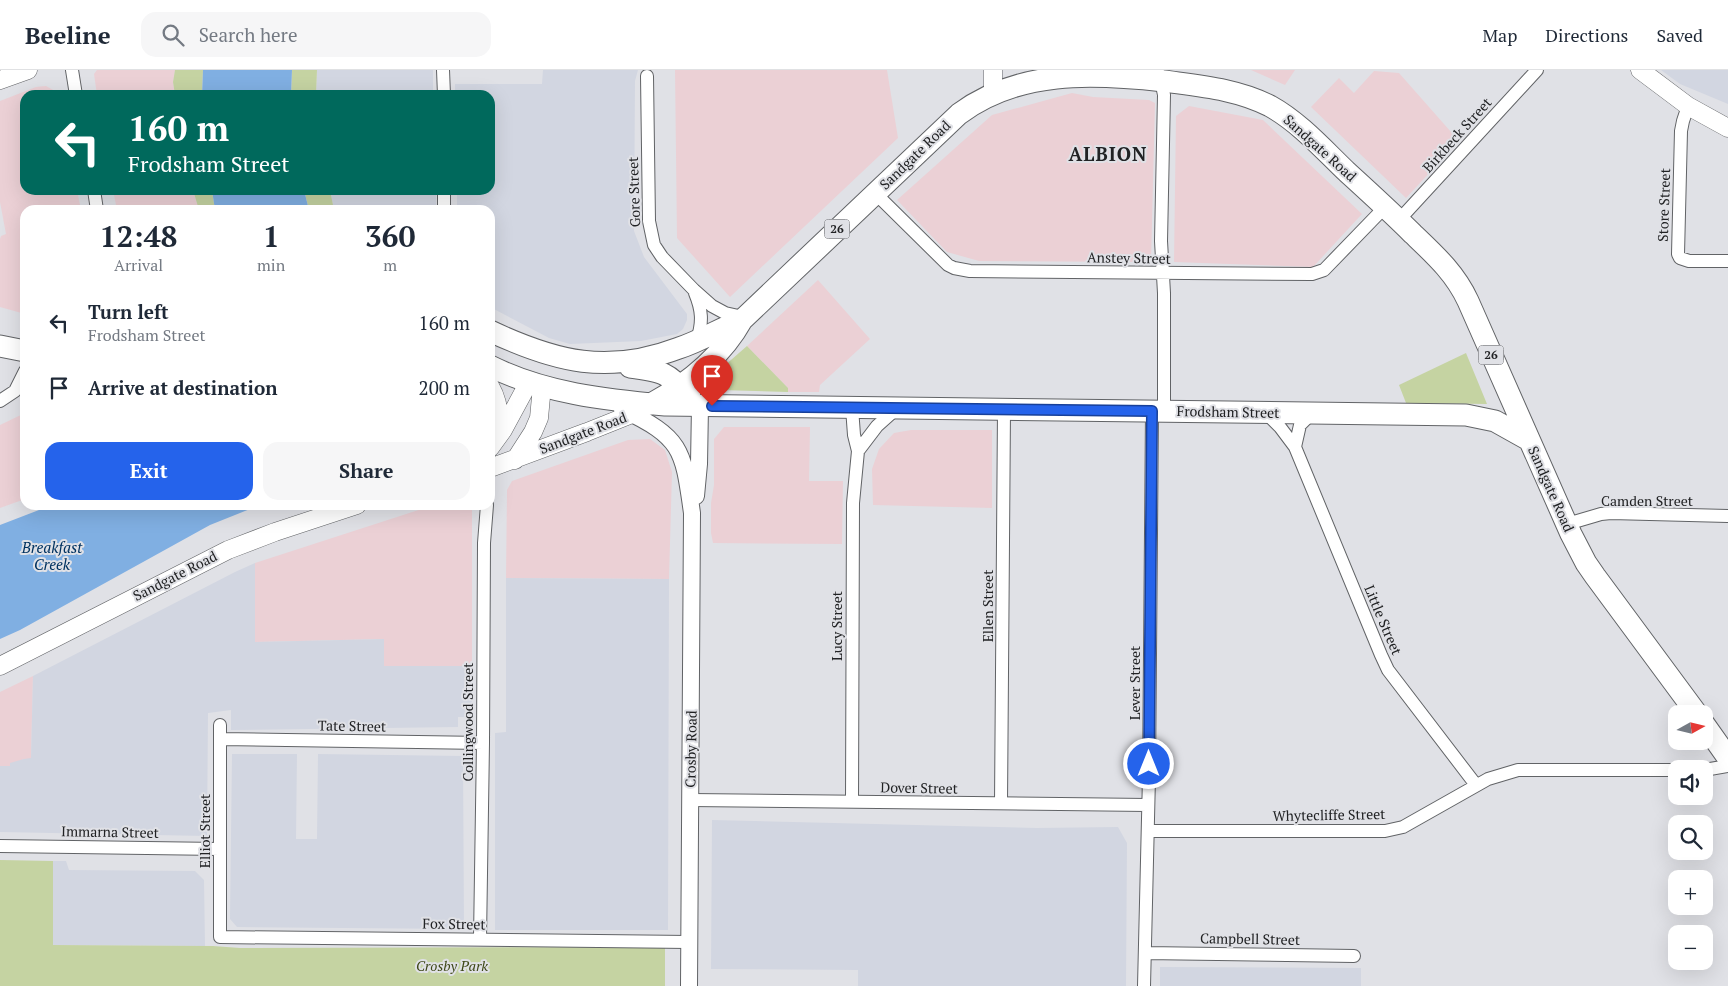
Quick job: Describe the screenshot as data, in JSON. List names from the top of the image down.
{
  "streets": {
    "highway": ["Sandgate Road", "26", "Frodsham Street"],
    "street": [
      "Birkbeck Street",
      "Gore Street",
      "Store Street",
      "Anstey Street",
      "Camden Street",
      "Ellen Street",
      "Little Street",
      "Lucy Street",
      "Lever Street",
      "Collingwood Street",
      "Tate Street",
      "Crosby Road",
      "Dover Street",
      "Whytecliffe Street",
      "Elliot Street",
      "Immarna Street",
      "Fox Street",
      "Campbell Street"
    ]
  },
  "crossings": [
    ["Birkbeck Street", "Sandgate Road"],
    ["Birkbeck Street", "Anstey Street"],
    ["Sandgate Road", "Gore Street"],
    ["Sandgate Road", "26"],
    ["Sandgate Road", "Anstey Street"],
    ["Sandgate Road", "Frodsham Street"],
    ["Sandgate Road", "Camden Street"],
    ["Sandgate Road", "Lever Street"],
    ["Sandgate Road", "Crosby Road"],
    ["Anstey Street", "Lever Street"],
    ["Frodsham Street", "Ellen Street"],
    ["Frodsham Street", "Little Street"],
    ["Frodsham Street", "Lucy Street"],
    ["Frodsham Street", "Lever Street"],
    ["Frodsham Street", "Crosby Road"],
    ["Ellen Street", "Dover Street"],
    ["Little Street", "Whytecliffe Street"],
    ["Lucy Street", "Dover Street"],
    ["Lever Street", "Dover Street"],
    ["Lever Street", "Whytecliffe Street"],
    ["Lever Street", "Campbell Street"],
    ["Collingwood Street", "Tate Street"],
    ["Collingwood Street", "Fox Street"],
    ["Tate Street", "Elliot Street"],
    ["Crosby Road", "Dover Street"],
    ["Crosby Road", "Fox Street"],
    ["Elliot Street", "Immarna Street"],
    ["Elliot Street", "Fox Street"]
  ],
  "districts": ["ALBION"],
  "water": ["Breakfast Creek"],
  "parks": ["Crosby Park"],
  "north": "right",
  "page": {
    "header": "Beeline",
    "search": "Search here",
    "nav": ["Map", "Directions", "Saved"],
    "turn": ["160 m", "Frodsham Street"],
    "eta": [
      "12:48",
      "Arrival",
      "1",
      "min",
      "360",
      "m"
    ],
    "list": [
      {
        "name": "Turn left",
        "note": "Frodsham Street",
        "value": "160 m"
      },
      {
        "name": "Arrive at destination",
        "value": "200 m"
      }
    ],
    "buttons": ["Exit", "Share"],
    "map_buttons": ["+", "−"]
  }
}
